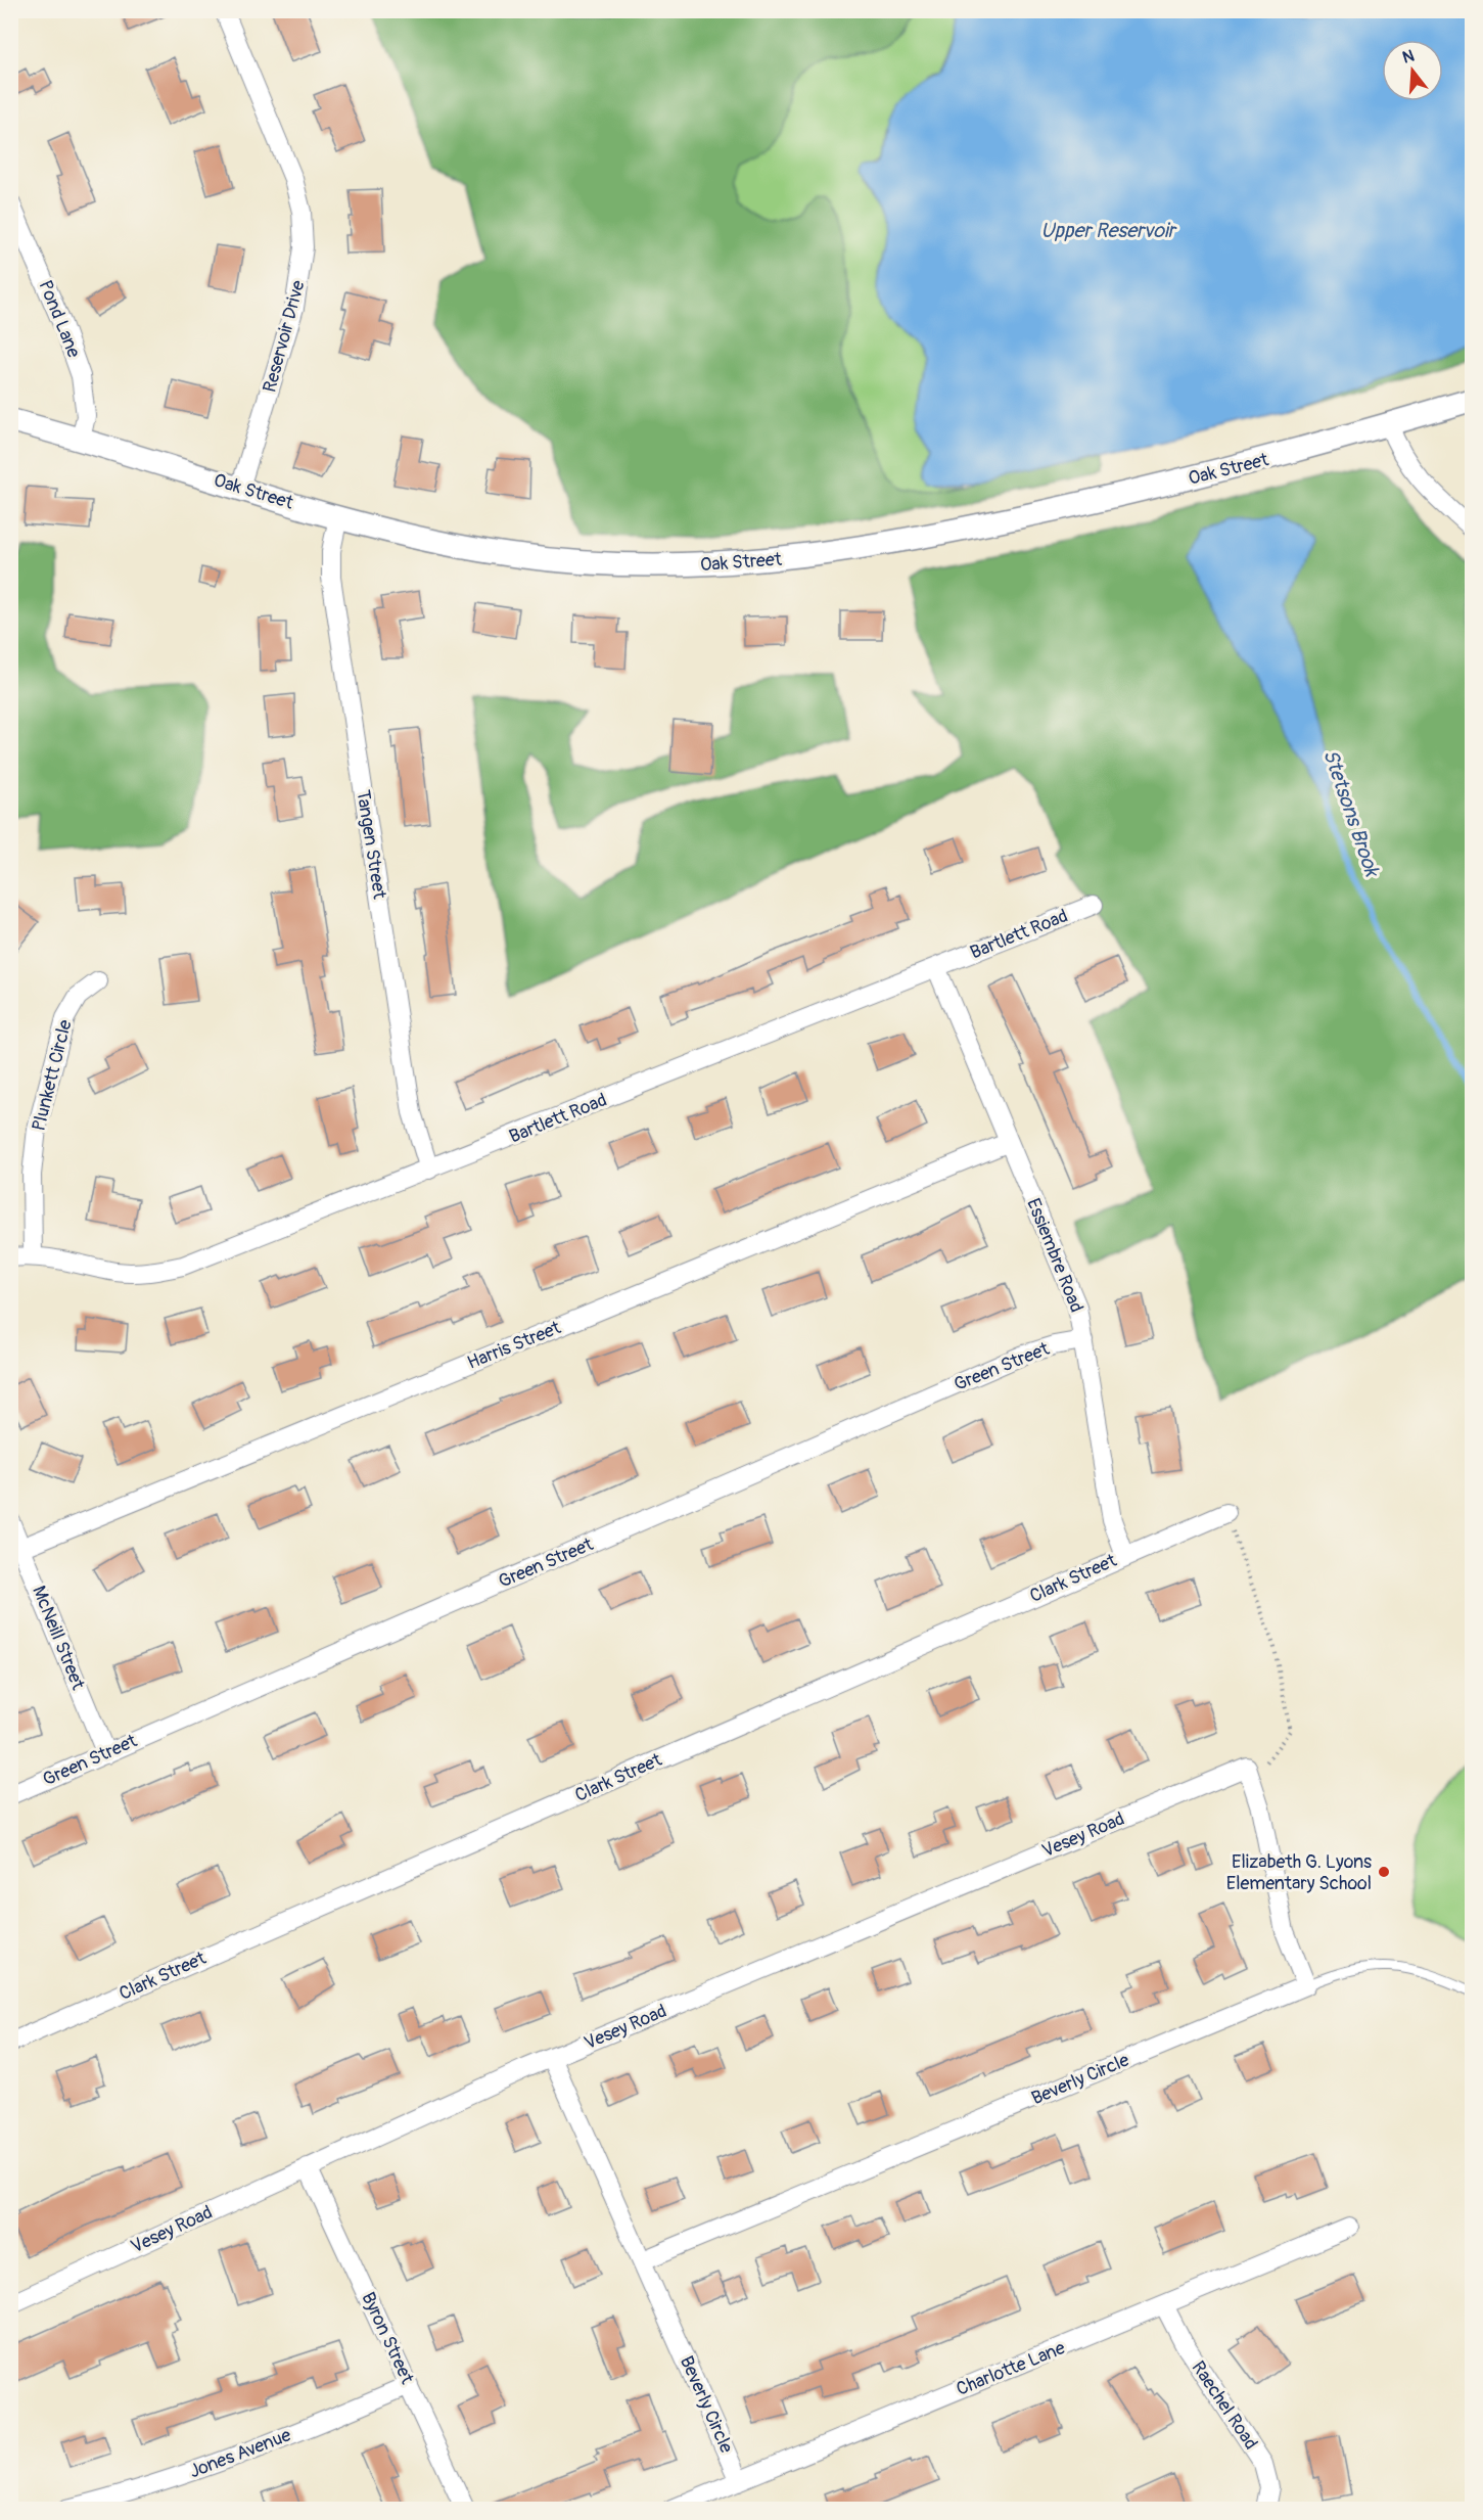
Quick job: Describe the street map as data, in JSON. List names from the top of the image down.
{
  "streets": {
    "street": [
      "Pond Lane",
      "Reservoir Drive",
      "Oak Street",
      "Tangen Street",
      "Bartlett Road",
      "Plunkett Circle",
      "Essiembre Road",
      "Harris Street",
      "Green Street",
      "Clark Street",
      "McNeill Street",
      "Vesey Road",
      "Beverly Circle",
      "Byron Street",
      "Charlotte Lane",
      "Raechel Road",
      "Jones Avenue"
    ]
  },
  "crossings": [
    ["Pond Lane", "Oak Street"],
    ["Reservoir Drive", "Oak Street"],
    ["Oak Street", "Tangen Street"],
    ["Tangen Street", "Bartlett Road"],
    ["Bartlett Road", "Plunkett Circle"],
    ["Bartlett Road", "Essiembre Road"],
    ["Essiembre Road", "Harris Street"],
    ["Essiembre Road", "Green Street"],
    ["Essiembre Road", "Clark Street"],
    ["Harris Street", "McNeill Street"],
    ["Green Street", "McNeill Street"],
    ["Vesey Road", "Beverly Circle"],
    ["Vesey Road", "Byron Street"],
    ["Beverly Circle", "Charlotte Lane"],
    ["Byron Street", "Jones Avenue"],
    ["Charlotte Lane", "Raechel Road"]
  ],
  "water": ["Upper Reservoir", "Stetsons Brook"],
  "places": ["Elizabeth G. Lyons Elementary School"],
  "north": "top"
}
